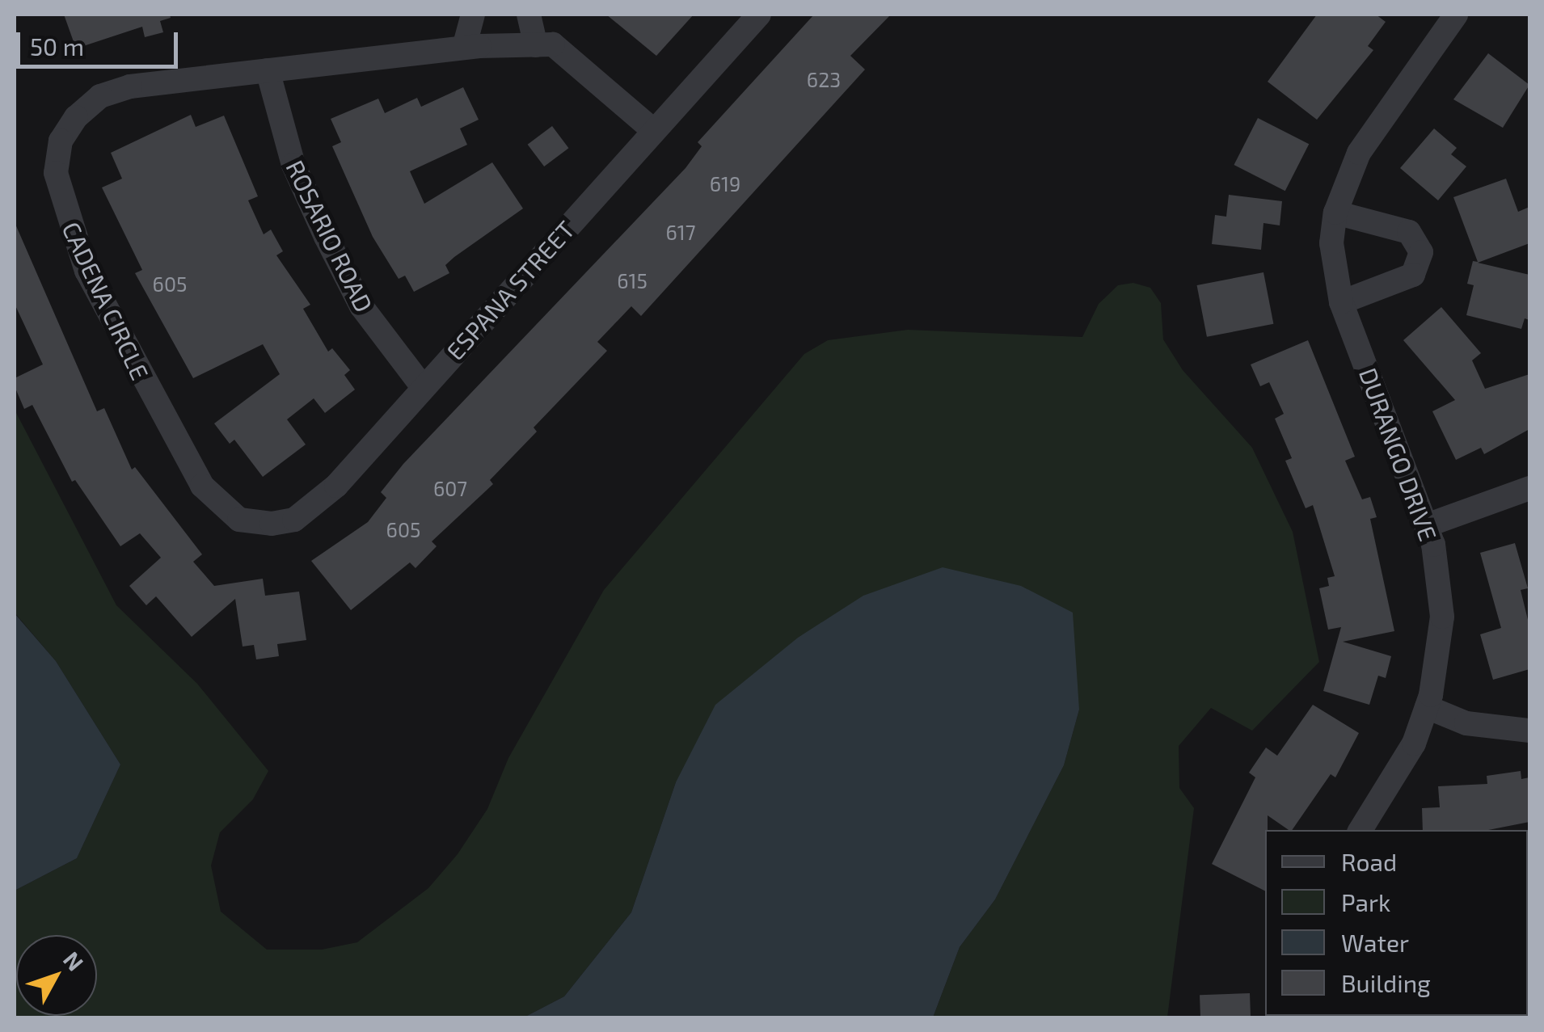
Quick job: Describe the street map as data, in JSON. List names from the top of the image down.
{
  "streets": {
    "street": [
      "ROSARIO ROAD",
      "ESPANA STREET",
      "CADENA CIRCLE",
      "DURANGO DRIVE"
    ]
  },
  "crossings": [
    ["ROSARIO ROAD", "ESPANA STREET"],
    ["ROSARIO ROAD", "CADENA CIRCLE"],
    ["ESPANA STREET", "CADENA CIRCLE"]
  ],
  "house_numbers": [
    "623",
    "619",
    "617",
    "615",
    "605",
    "607",
    "605"
  ],
  "legend": [
    "Road",
    "Park",
    "Water",
    "Building"
  ],
  "scale_bar": "50 m",
  "north": "top right"
}
